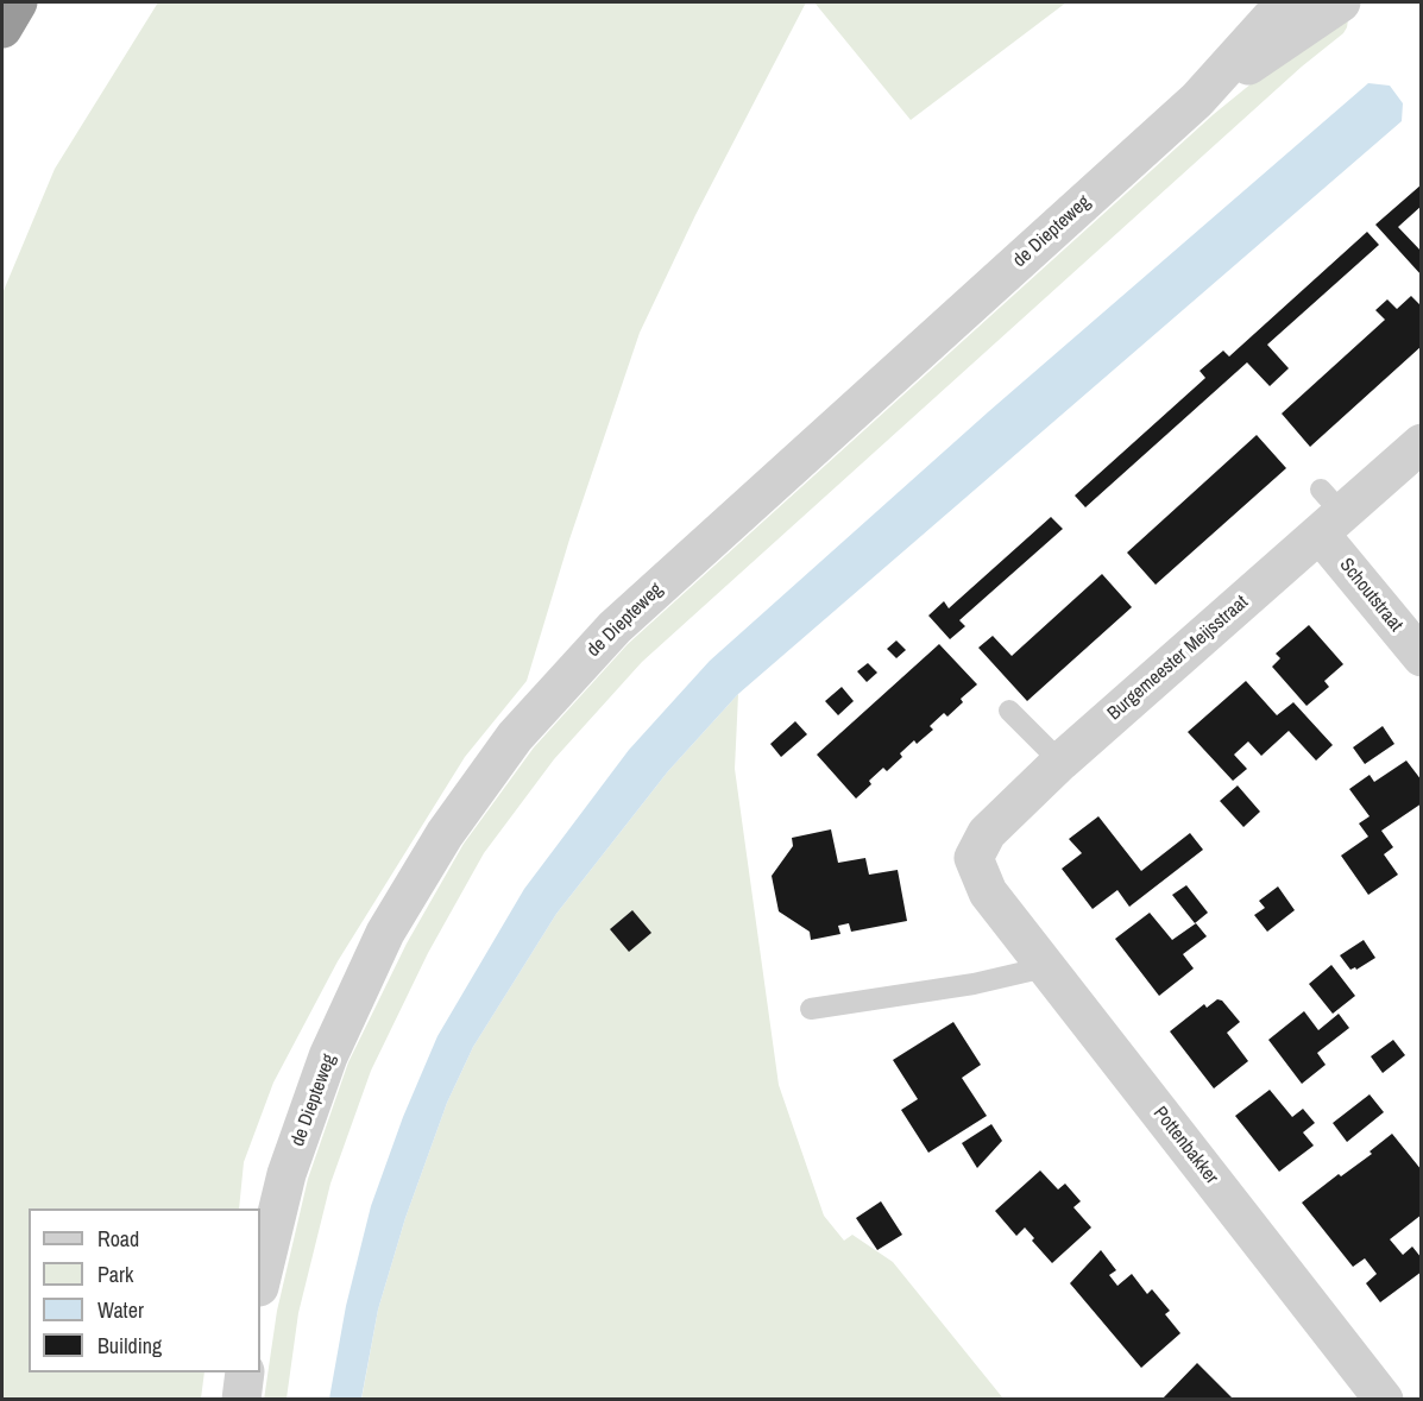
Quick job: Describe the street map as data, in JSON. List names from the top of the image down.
{
  "streets": {
    "street": [
      "de Diepteweg",
      "Schoutstraat",
      "Burgemeester Meijsstraat",
      "Pottenbakker"
    ]
  },
  "crossings": [
    ["Schoutstraat", "Burgemeester Meijsstraat"],
    ["Burgemeester Meijsstraat", "Pottenbakker"]
  ],
  "legend": [
    "Road",
    "Park",
    "Water",
    "Building"
  ]
}
